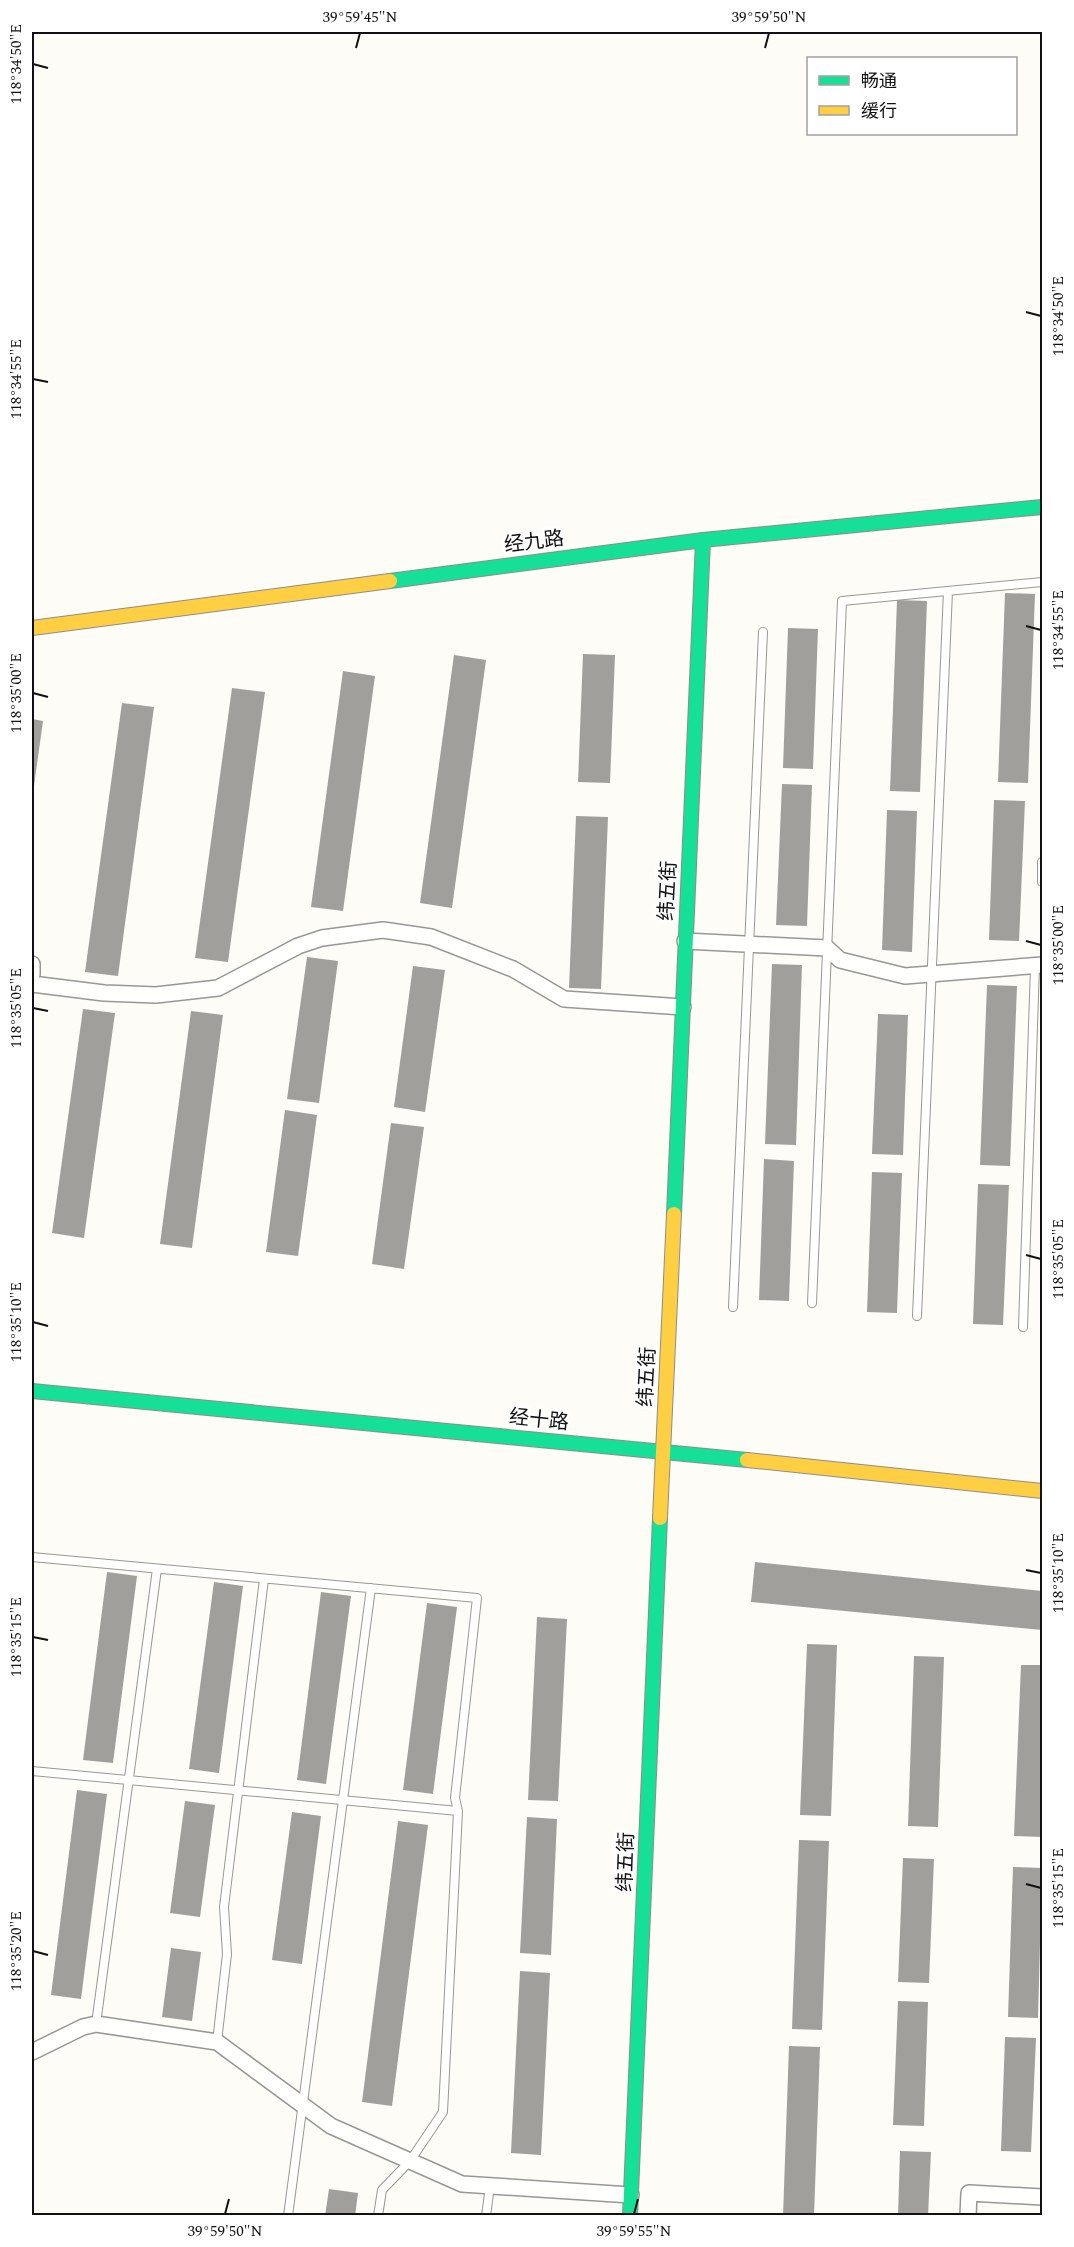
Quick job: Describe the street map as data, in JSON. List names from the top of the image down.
{
  "streets": {
    "street": ["经九路", "纬五街", "经十路"]
  },
  "crossings": [
    ["经九路", "纬五街"],
    ["纬五街", "经十路"]
  ],
  "legend": ["畅通", "缓行"],
  "coordinates": [
    "39°59'45\"N",
    "39°59'50\"N",
    "118°34'50\"E",
    "118°34'55\"E",
    "118°35'00\"E",
    "118°35'05\"E",
    "118°35'10\"E",
    "118°35'15\"E",
    "118°35'20\"E",
    "39°59'55\"N"
  ]
}
